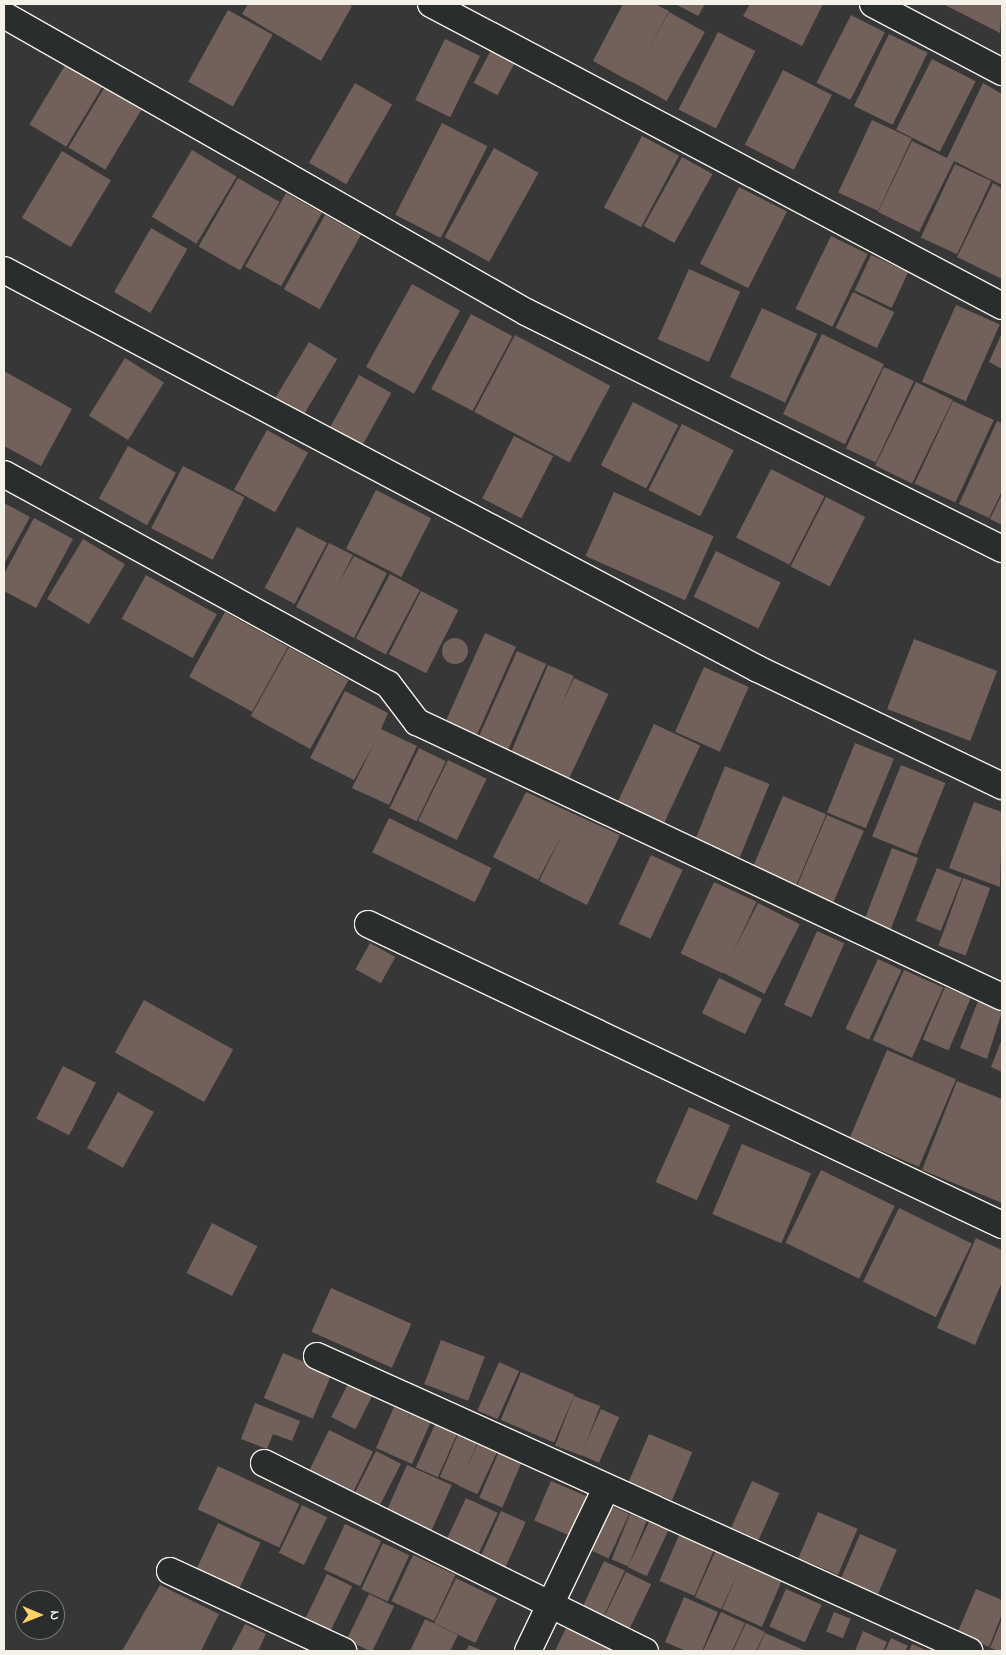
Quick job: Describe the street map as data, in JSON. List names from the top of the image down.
{
  "north": "right"
}
